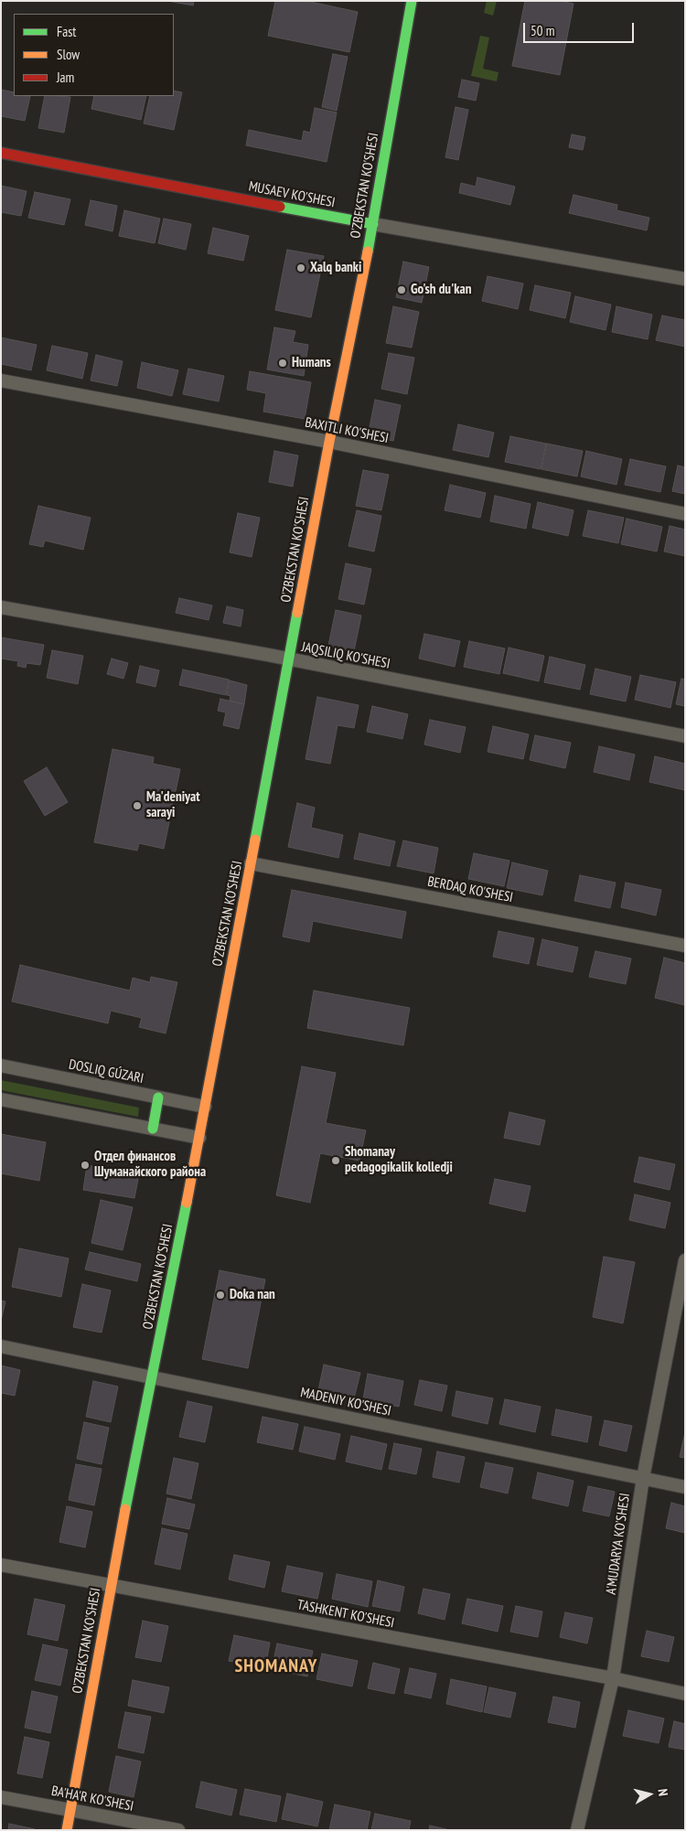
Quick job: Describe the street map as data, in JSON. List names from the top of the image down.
{
  "streets": {
    "main road": ["O'ZBEKSTAN KO'SHESI", "MUSAEV KO'SHESI"],
    "street": [
      "BAXITLI KO'SHESI",
      "JAQSILIQ KO'SHESI",
      "BERDAQ KO'SHESI",
      "MADENIY KO'SHESI",
      "A'MUDARYA KO'SHESI",
      "TASHKENT KO'SHESI",
      "BA'HA'R KO'SHESI"
    ]
  },
  "crossings": [
    ["O'ZBEKSTAN KO'SHESI", "MUSAEV KO'SHESI"],
    ["O'ZBEKSTAN KO'SHESI", "BAXITLI KO'SHESI"],
    ["O'ZBEKSTAN KO'SHESI", "JAQSILIQ KO'SHESI"],
    ["O'ZBEKSTAN KO'SHESI", "BERDAQ KO'SHESI"],
    ["O'ZBEKSTAN KO'SHESI", "MADENIY KO'SHESI"],
    ["O'ZBEKSTAN KO'SHESI", "TASHKENT KO'SHESI"],
    ["O'ZBEKSTAN KO'SHESI", "BA'HA'R KO'SHESI"],
    ["MADENIY KO'SHESI", "A'MUDARYA KO'SHESI"],
    ["A'MUDARYA KO'SHESI", "TASHKENT KO'SHESI"]
  ],
  "districts": ["SHOMANAY"],
  "places": [
    "Xalq banki",
    "Go'sh du'kan",
    "Humans",
    "Ma'deniyat sarayi",
    "Shomanay pedagogikalik kolledji",
    "Отдел финансов Шуманайского района",
    "Doka nan"
  ],
  "legend": ["Fast", "Slow", "Jam"],
  "scale_bar": "50 m",
  "north": "right"
}
